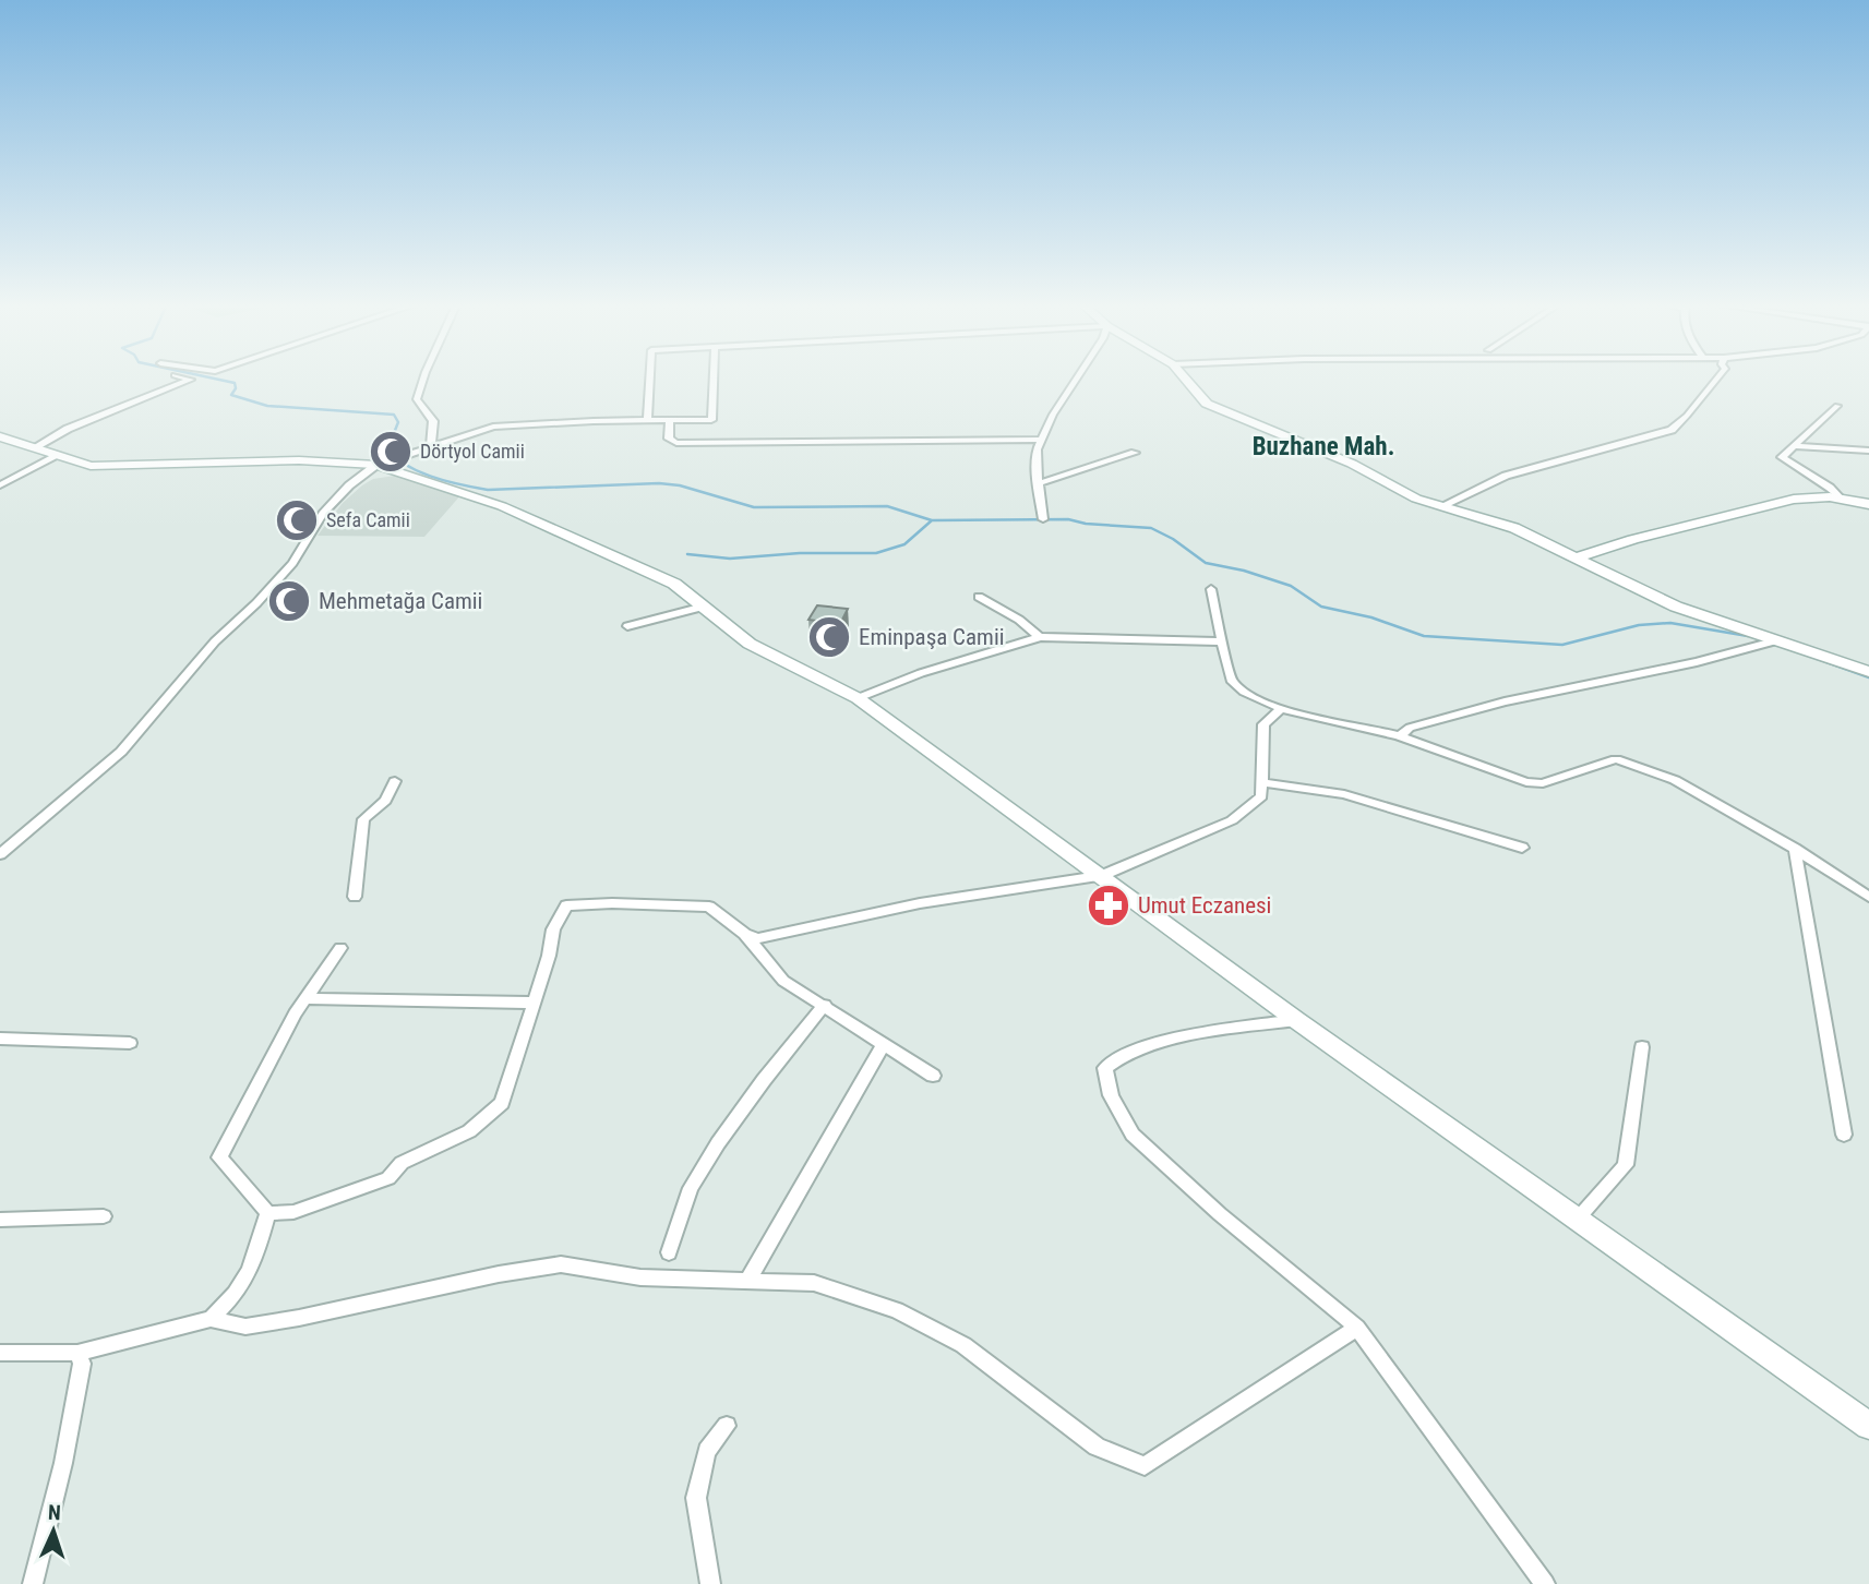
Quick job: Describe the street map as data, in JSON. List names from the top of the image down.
{
  "districts": ["Buzhane Mah."],
  "places": {
    "mosque": [
      "Dörtyol Camii",
      "Sefa Camii",
      "Mehmetağa Camii",
      "Eminpaşa Camii"
    ],
    "pharmacy": ["Umut Eczanesi"]
  },
  "north": "top"
}
